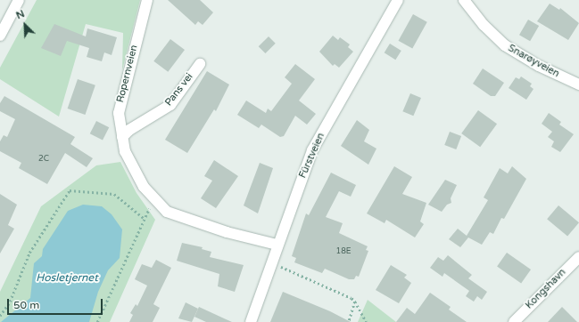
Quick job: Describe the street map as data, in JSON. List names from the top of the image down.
{
  "streets": {
    "street": [
      "Snarøyveien",
      "Ropernveien",
      "Pans vei",
      "Fürstveien",
      "Kongshavn"
    ]
  },
  "crossings": [
    ["Ropernveien", "Pans vei"],
    ["Ropernveien", "Fürstveien"]
  ],
  "water": ["Hosletjernet"],
  "house_numbers": ["2C", "18E"],
  "scale_bar": "50 m",
  "north": "top left"
}
